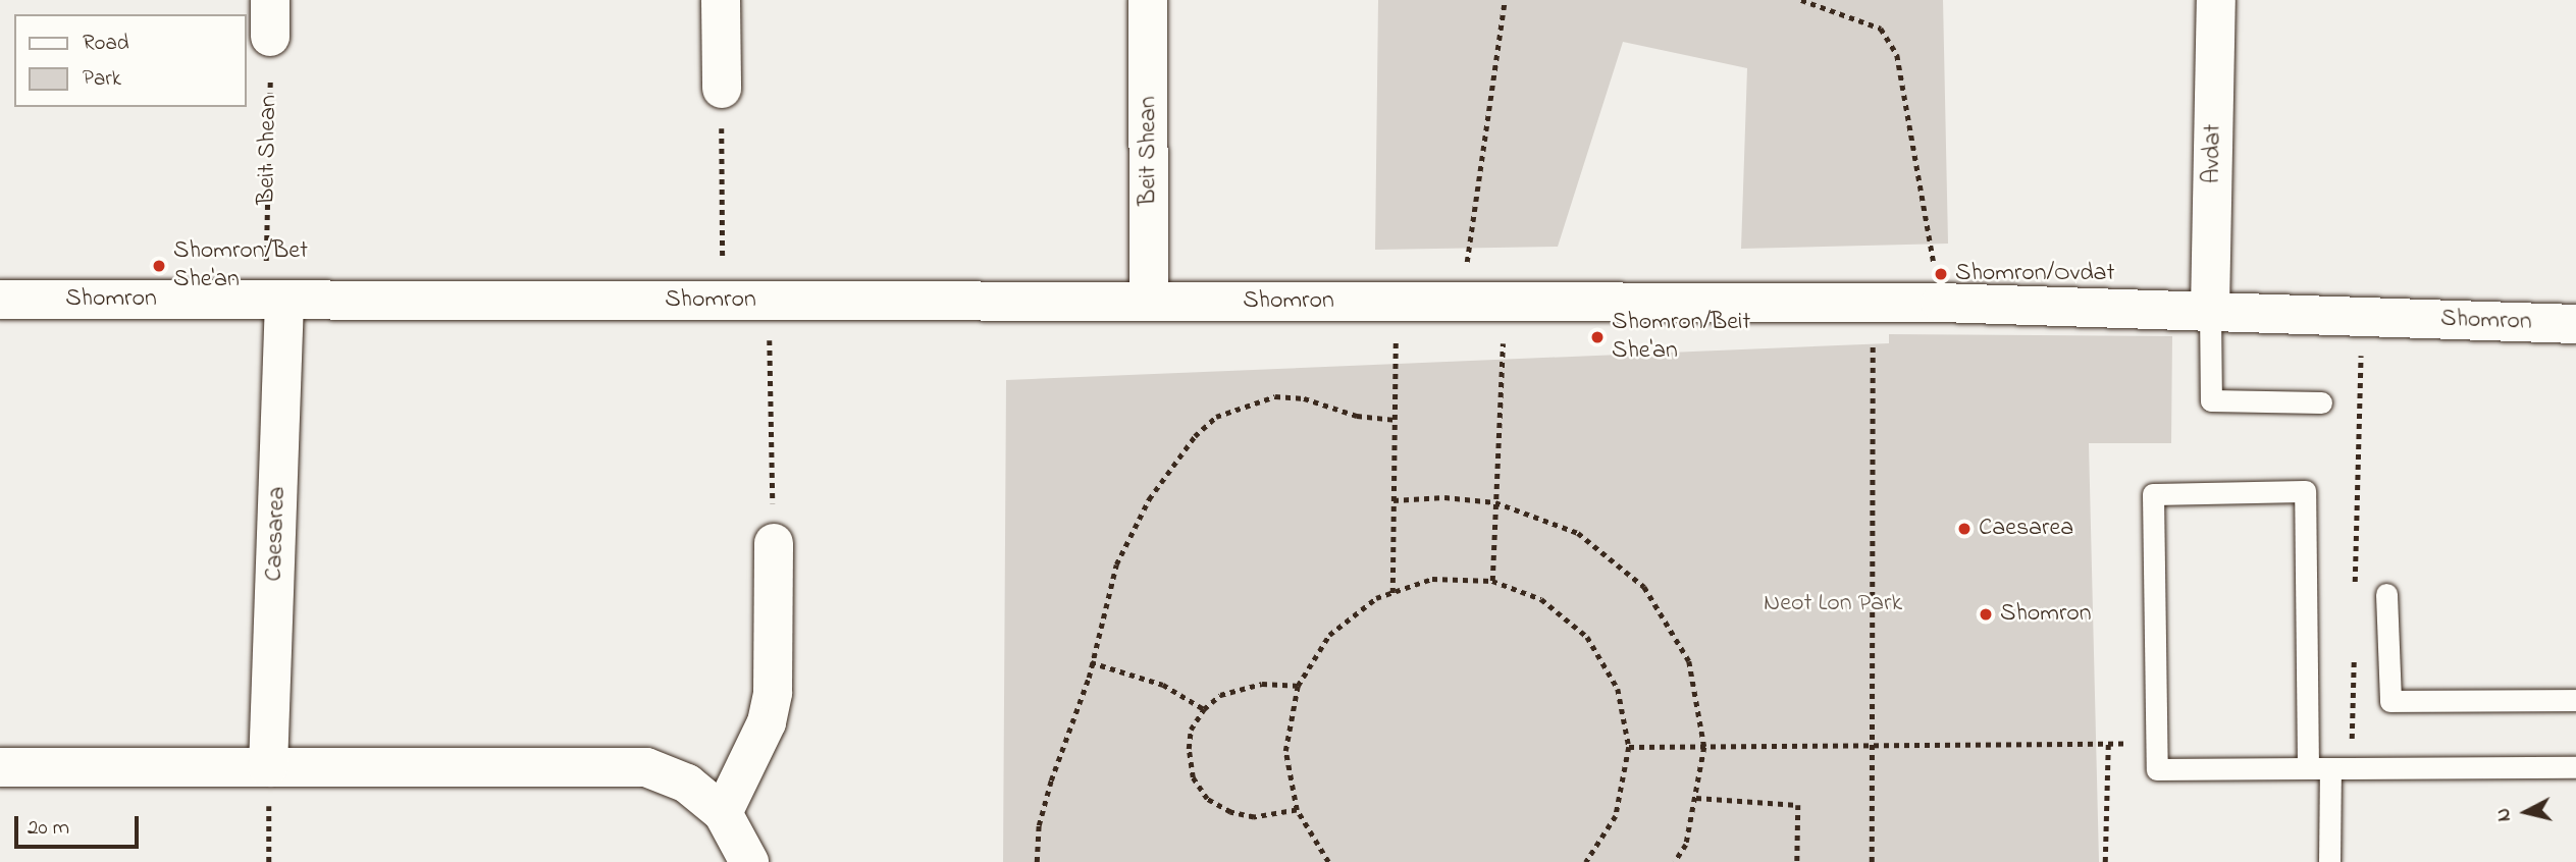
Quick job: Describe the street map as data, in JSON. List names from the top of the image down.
{
  "streets": {
    "street": [
      "Beit Shean",
      "Avdat",
      "Shomron",
      "Caesarea"
    ]
  },
  "crossings": [
    ["Beit Shean", "Shomron"],
    ["Beit Shean", "Caesarea"],
    ["Avdat", "Shomron"],
    ["Shomron", "Caesarea"]
  ],
  "parks": ["Neot Lon Park"],
  "places": [
    "Shomron/Bet She'an",
    "Shomron/Ovdat",
    "Shomron/Beit She'an",
    "Caesarea",
    "Shomron"
  ],
  "legend": ["Road", "Park"],
  "scale_bar": "20 m",
  "north": "left"
}
